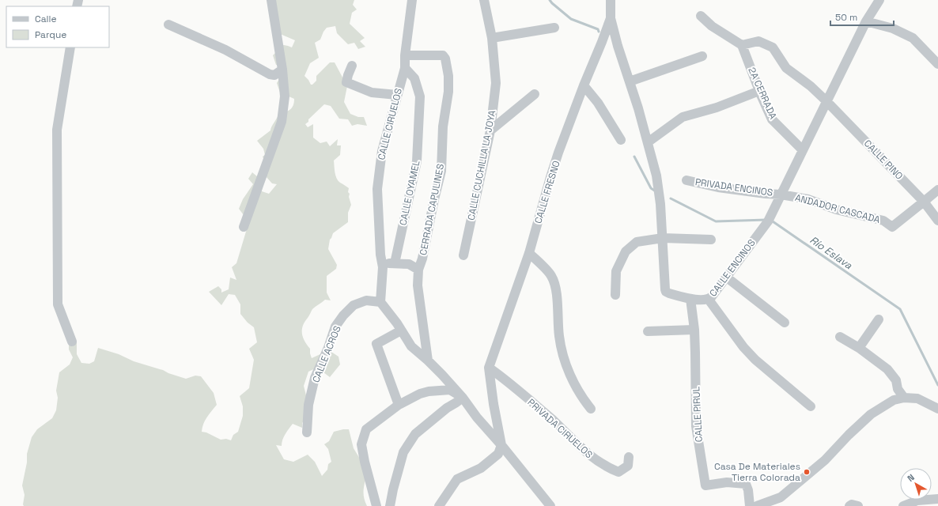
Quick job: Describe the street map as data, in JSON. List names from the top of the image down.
{
  "streets": {
    "street": [
      "2A CERRADA",
      "CALLE CIRUELOS",
      "CALLE PINO",
      "CALLE CUCHILLA LA JOYA",
      "PRIVADA ENCINOS",
      "CALLE FRESNO",
      "CALLE OYAMEL",
      "ANDADOR CASCADA",
      "CERRADA CAPULINES",
      "CALLE ENCINOS",
      "CALLE ACROS",
      "CALLE PIRUL",
      "PRIVADA CIRUELOS"
    ]
  },
  "crossings": [
    ["2A CERRADA", "CALLE PINO"],
    ["2A CERRADA", "CALLE ENCINOS"],
    ["CALLE CIRUELOS", "CALLE OYAMEL"],
    ["CALLE CIRUELOS", "CERRADA CAPULINES"],
    ["CALLE PINO", "ANDADOR CASCADA"],
    ["CALLE PINO", "CALLE ENCINOS"],
    ["PRIVADA ENCINOS", "ANDADOR CASCADA"],
    ["PRIVADA ENCINOS", "CALLE ENCINOS"],
    ["CALLE FRESNO", "CALLE ENCINOS"],
    ["CALLE FRESNO", "PRIVADA CIRUELOS"],
    ["ANDADOR CASCADA", "CALLE ENCINOS"],
    ["CALLE ENCINOS", "CALLE PIRUL"]
  ],
  "water": ["Río Eslava"],
  "places": ["Casa De Materiales Tierra Colorada"],
  "legend": ["Calle", "Parque"],
  "scale_bar": "50 m",
  "north": "top left"
}
